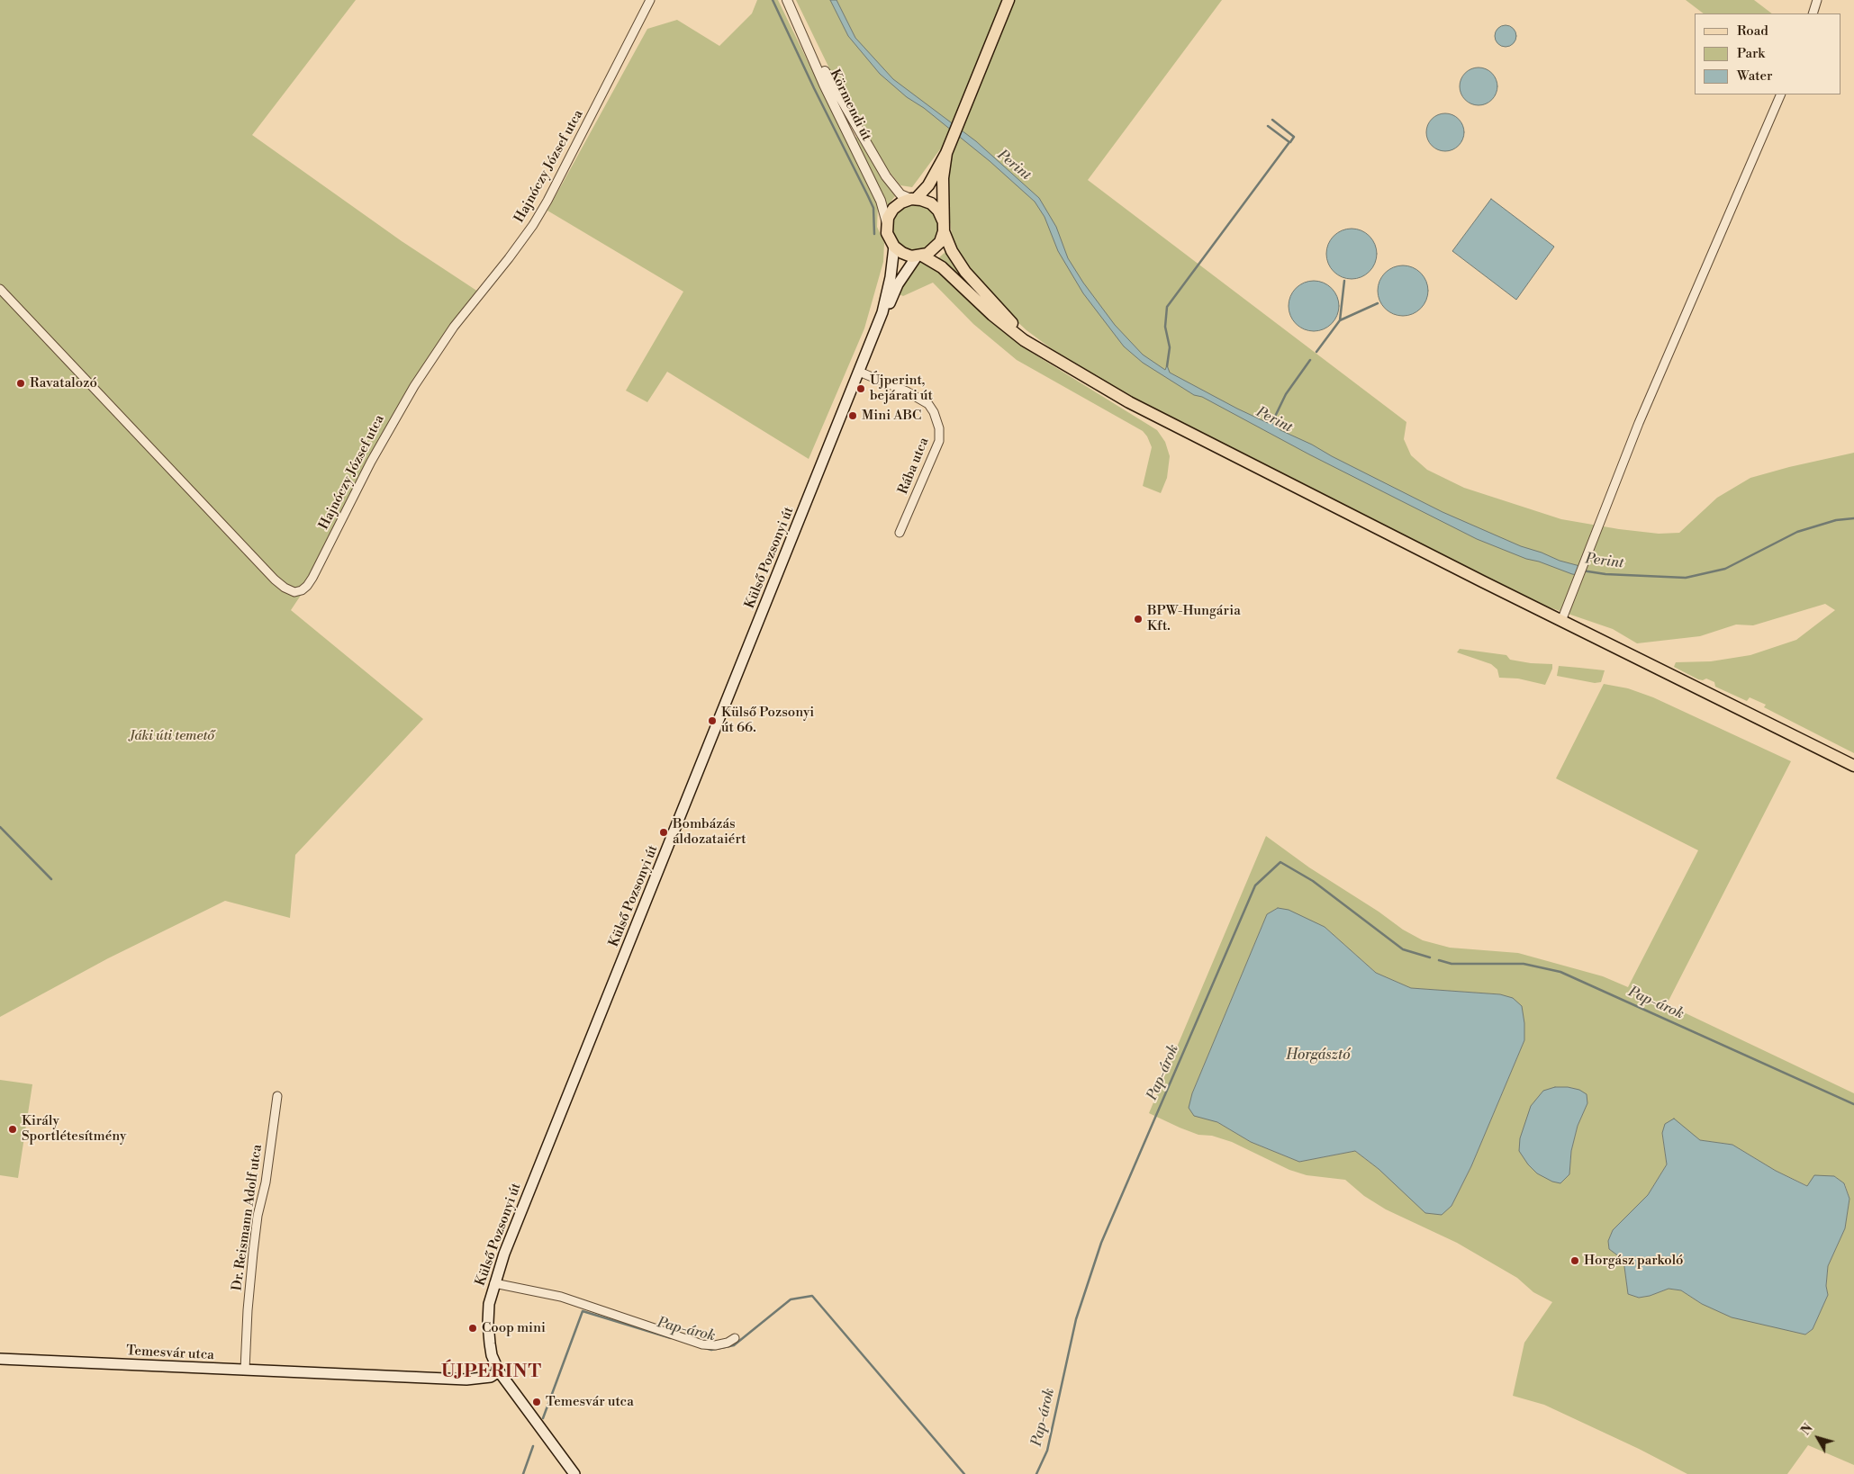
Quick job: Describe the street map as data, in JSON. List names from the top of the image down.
{
  "streets": {
    "main road": ["Külső Pozsonyi út", "Temesvár utca"],
    "street": [
      "Körmendi út",
      "Hajnóczy József utca",
      "Rába utca",
      "Dr. Reismann Adolf utca"
    ]
  },
  "crossings": [
    ["Rába utca", "Külső Pozsonyi út"],
    ["Külső Pozsonyi út", "Temesvár utca"],
    ["Dr. Reismann Adolf utca", "Temesvár utca"]
  ],
  "districts": ["ÚJPERINT"],
  "water": ["Perint", "Pap-árok", "Horgásztó"],
  "parks": ["Jáki úti temető"],
  "places": [
    "Ravatalozó",
    "Újperint, bejárati út",
    "Mini ABC",
    "BPW-Hungária Kft.",
    "Külső Pozsonyi út 66.",
    "Bombázás áldozataiért",
    "Király Sportlétesítmény",
    "Horgász parkoló",
    "Coop mini",
    "Temesvár utca"
  ],
  "legend": ["Road", "Park", "Water"],
  "north": "top left"
}
